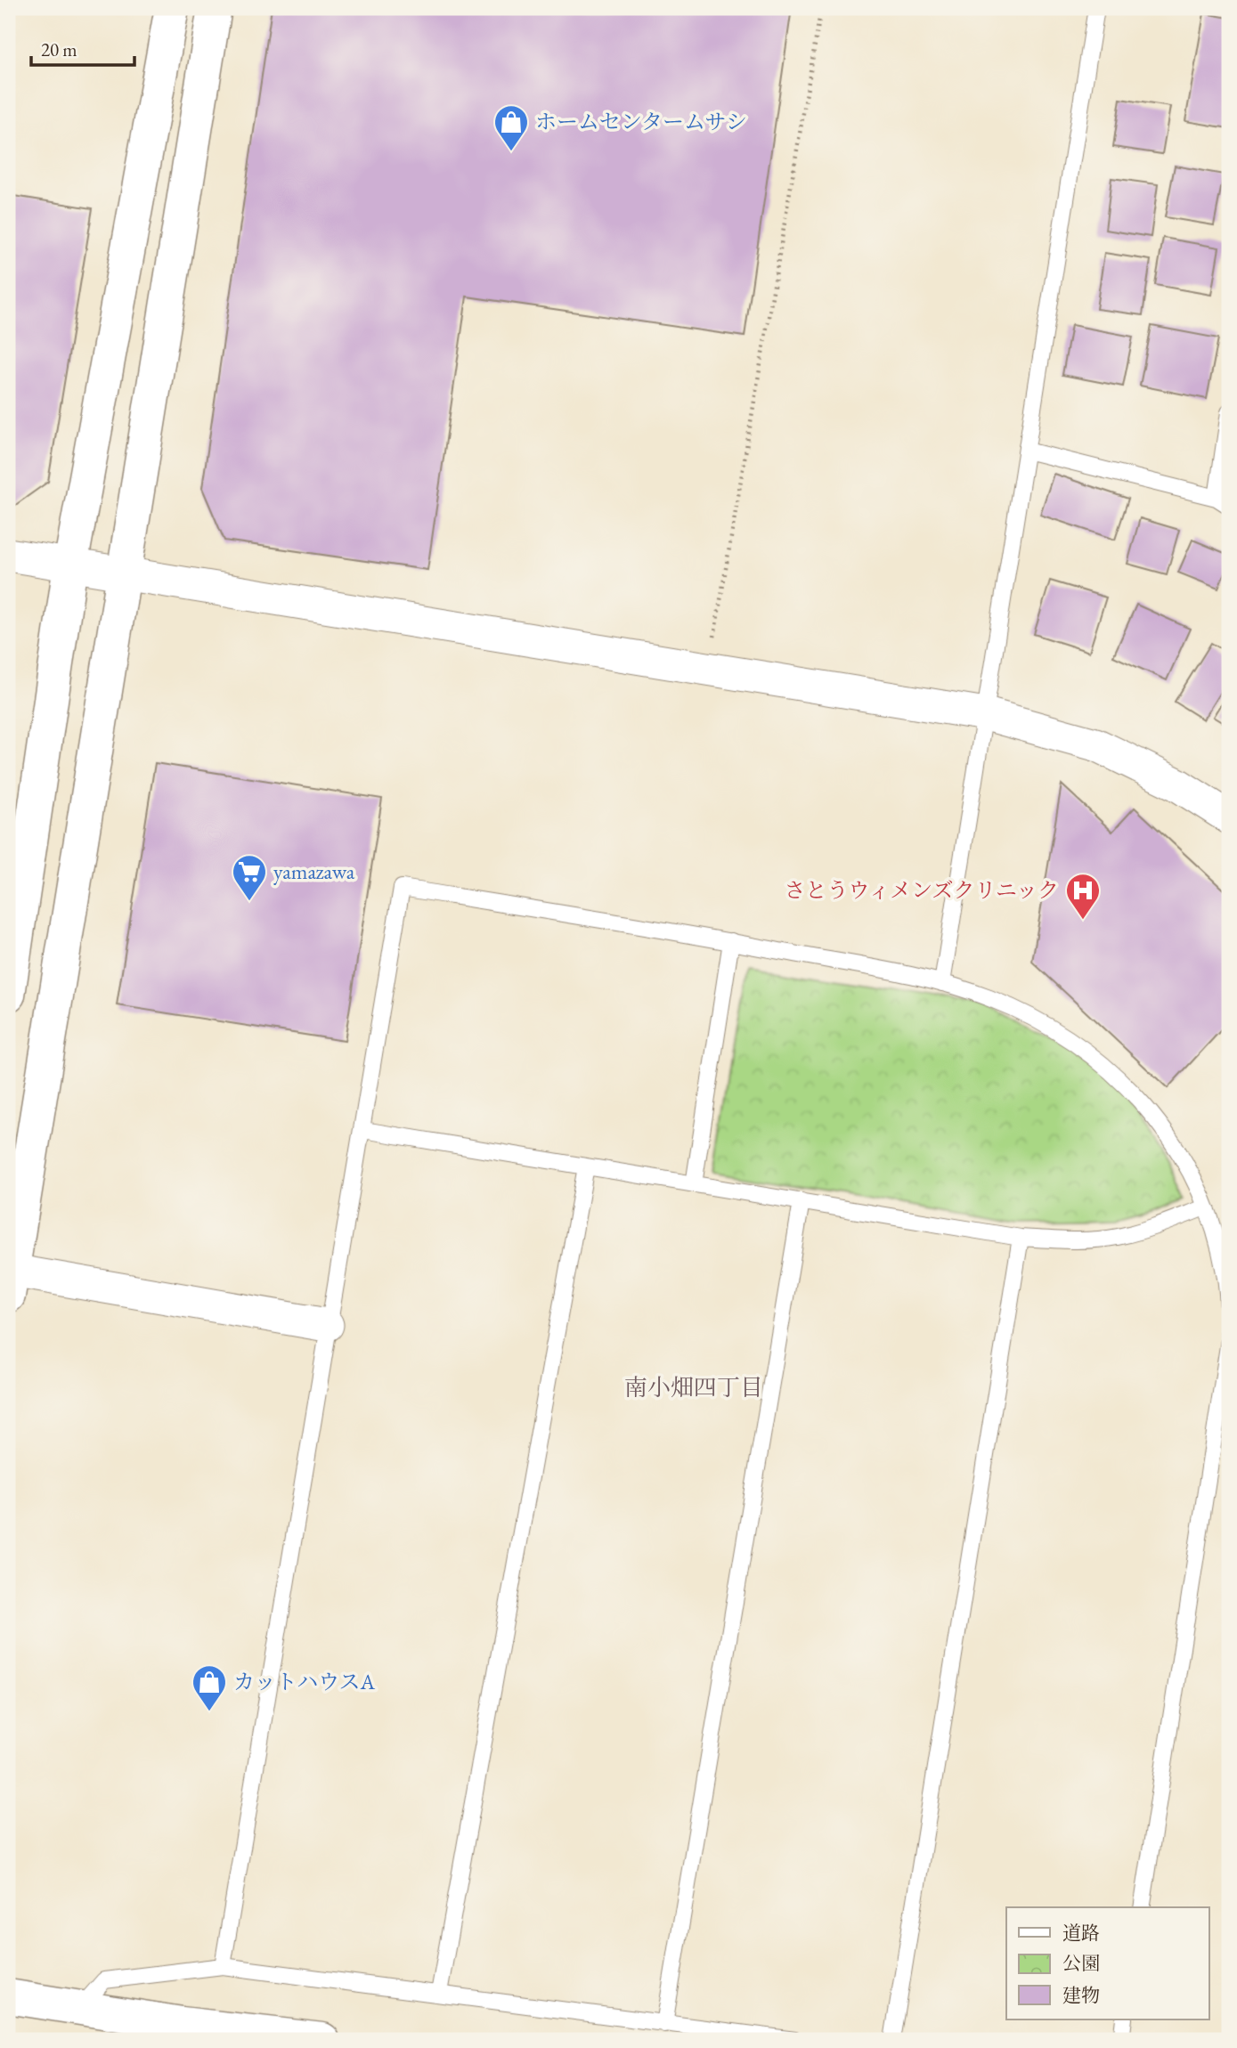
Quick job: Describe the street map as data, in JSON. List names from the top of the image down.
{
  "districts": ["南小畑四丁目"],
  "places": {
    "shop": ["ホームセンタームサシ", "カットハウスA"],
    "supermarket": ["yamazawa"],
    "hospital": ["さとうウィメンズクリニック"]
  },
  "legend": ["道路", "公園", "建物"],
  "scale_bar": "20 m"
}
